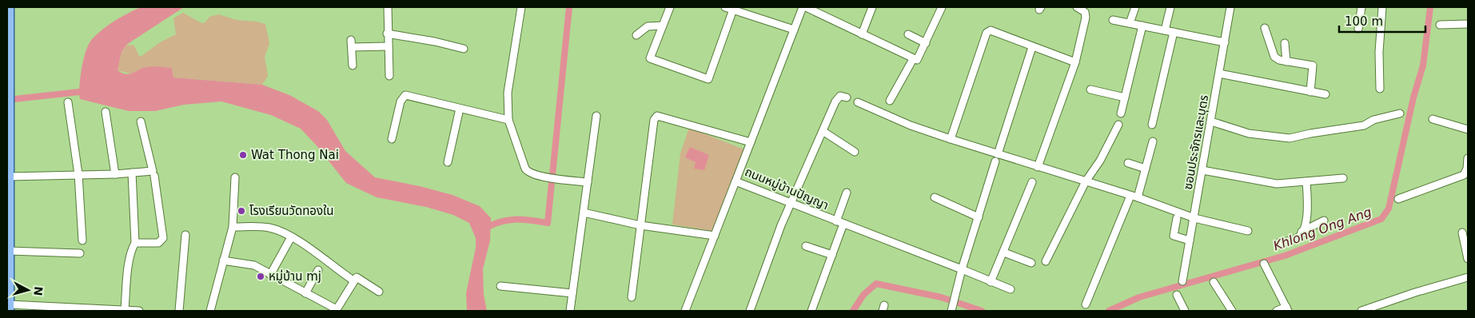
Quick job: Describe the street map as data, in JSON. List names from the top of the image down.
{
  "streets": {
    "street": ["ซอนประจักรและบุตร", "ถนนหมู่บ้านปัญญา"]
  },
  "water": ["Khlong Ong Ang"],
  "places": ["Wat Thong Nai", "โรงเรียนวัดทองใน", "หมู่บ้าน mj"],
  "scale_bar": "100 m",
  "north": "right"
}
